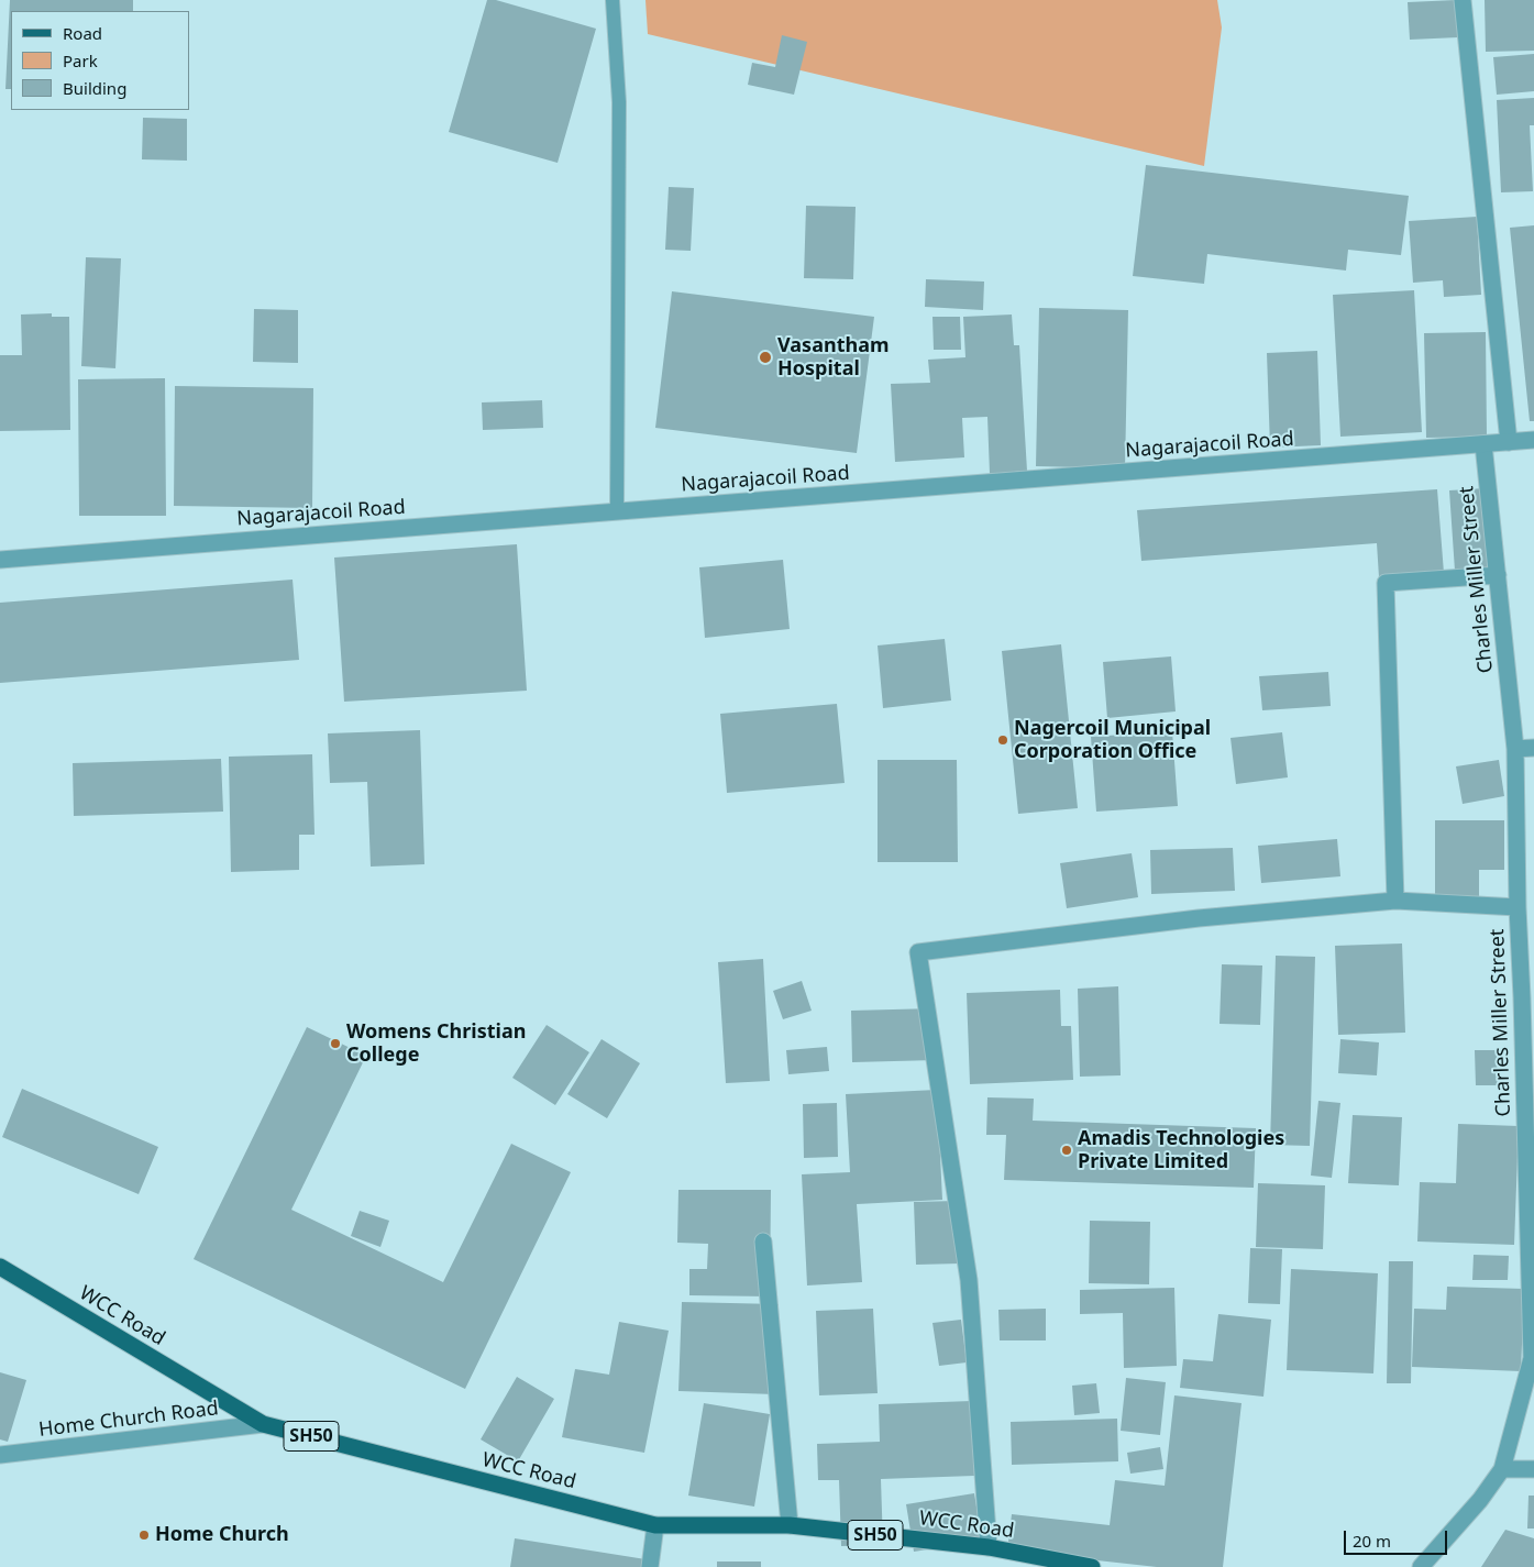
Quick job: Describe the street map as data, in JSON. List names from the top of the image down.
{
  "streets": {
    "main road": ["WCC Road", "SH50"],
    "street": ["Nagarajacoil Road", "Charles Miller Street", "Home Church Road"]
  },
  "crossings": [
    ["Nagarajacoil Road", "Charles Miller Street"],
    ["WCC Road", "Home Church Road"]
  ],
  "places": [
    "Vasantham Hospital",
    "Nagercoil Municipal Corporation Office",
    "Womens Christian College",
    "Amadis Technologies Private Limited",
    "Home Church"
  ],
  "legend": ["Road", "Park", "Building"],
  "scale_bar": "20 m"
}
